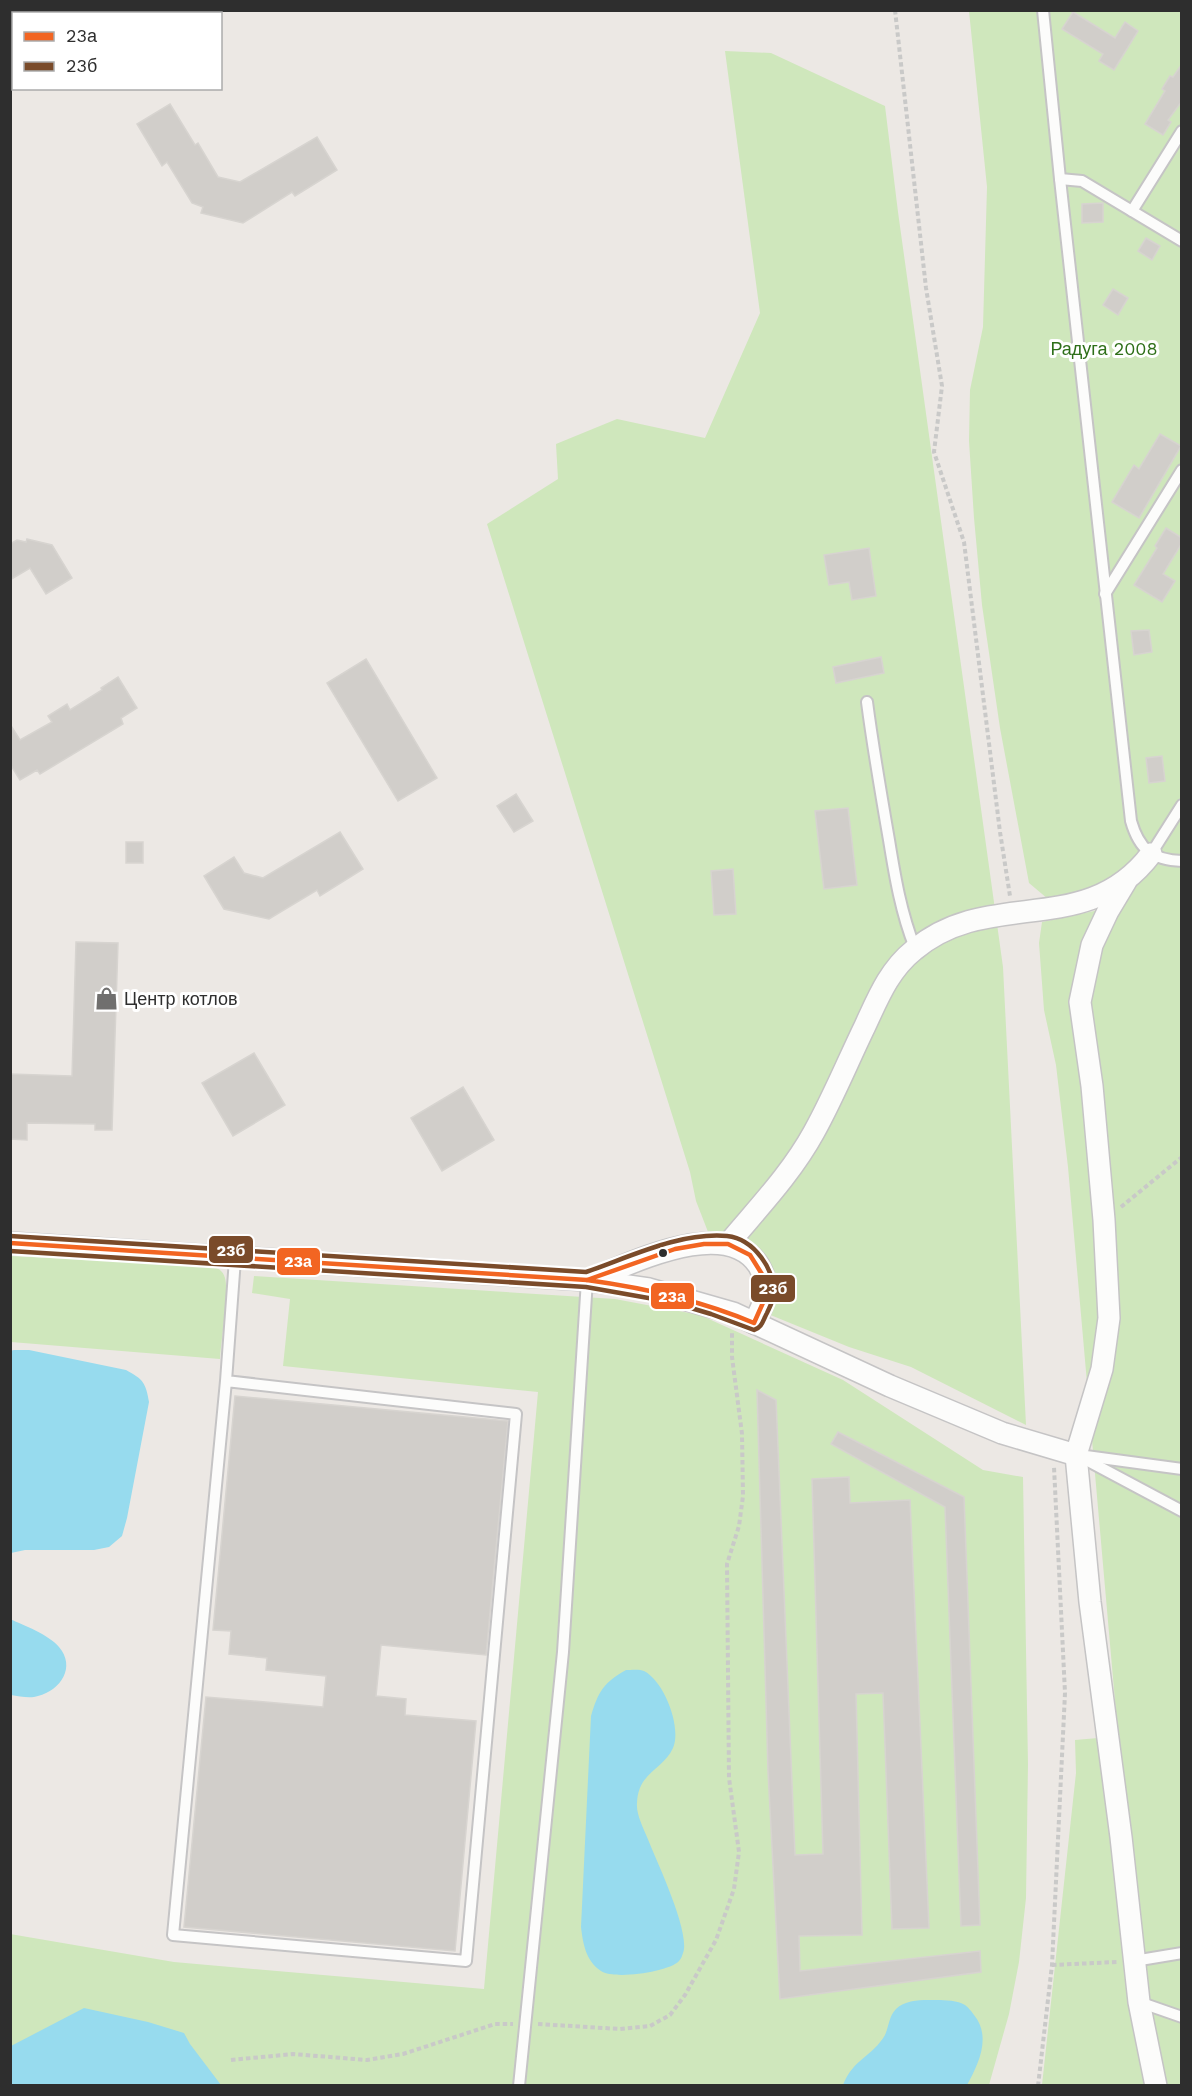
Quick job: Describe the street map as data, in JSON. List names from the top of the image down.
{
  "parks": ["Радуга 2008"],
  "places": {
    "shop": ["Центр котлов"]
  },
  "lines": ["transit line 23б", "transit line 23а"],
  "legend": ["23а", "23б"]
}
